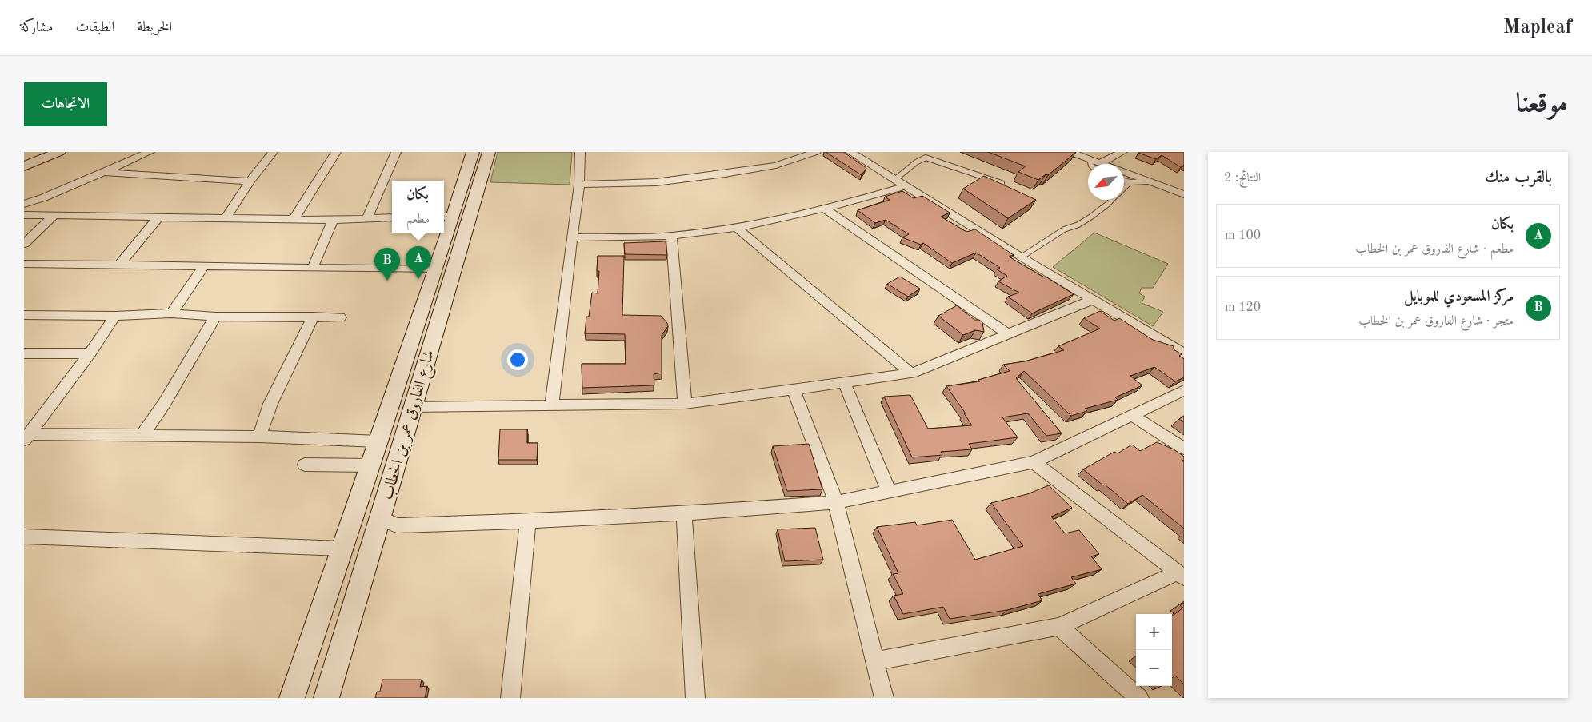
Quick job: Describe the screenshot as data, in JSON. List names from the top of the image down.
{
  "streets": {
    "main road": ["شارع الفاروق عمر بن الخطاب"]
  },
  "north": "bottom left",
  "page": {
    "header": "Mapleaf",
    "nav": ["الخريطة", "الطبقات", "مشاركة"],
    "title": "موقعنا",
    "buttons": "الاتجاهات",
    "heading": ["بالقرب منك", "النتائج: 2"],
    "popup": ["بكان", "مطعم"],
    "list": [
      {
        "mark": "A",
        "name": "بكان",
        "note": "مطعم · شارع الفاروق عمر بن الخطاب",
        "value": "100 m"
      },
      {
        "mark": "B",
        "name": "مركز المسعودي للموبايل",
        "note": "متجر · شارع الفاروق عمر بن الخطاب",
        "value": "120 m"
      }
    ],
    "pins": ["A", "B"],
    "map_buttons": ["+", "−"]
  }
}
